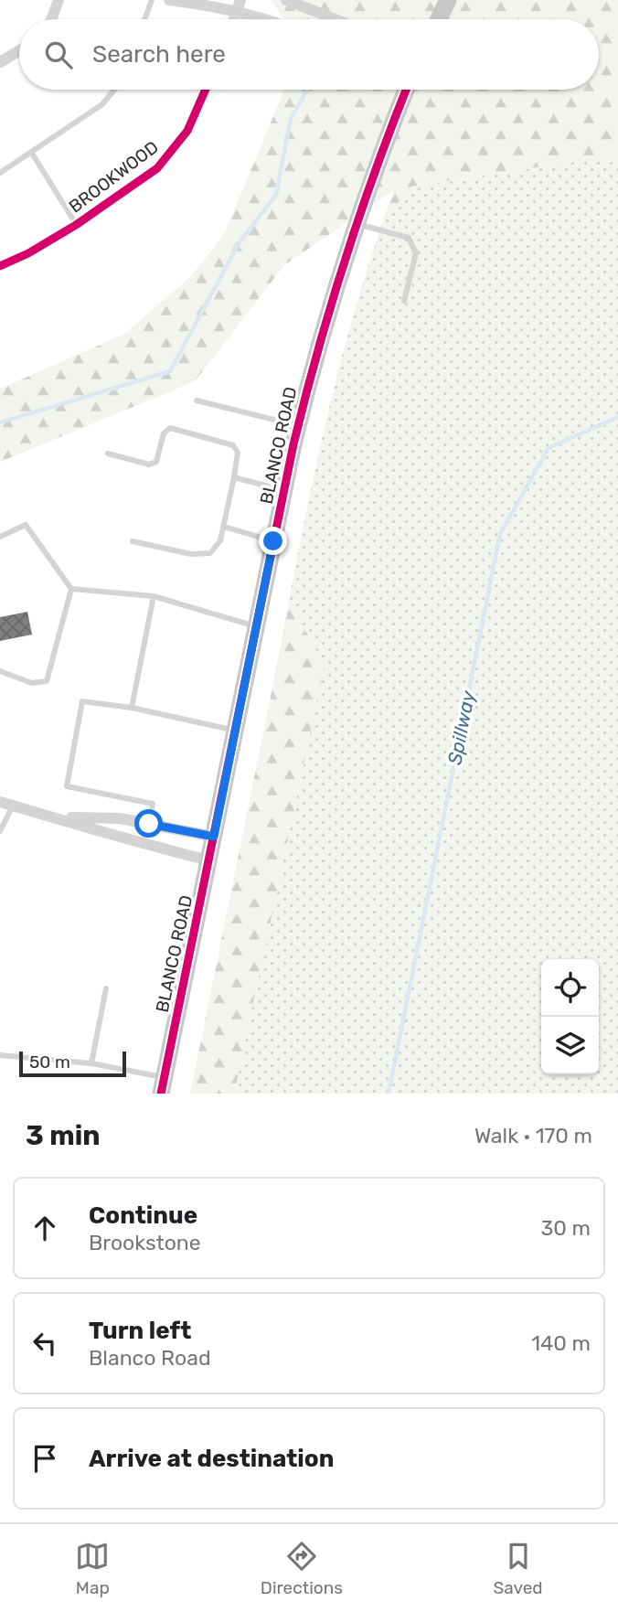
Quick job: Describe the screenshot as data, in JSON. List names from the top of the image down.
{
  "streets": {
    "main road": ["BLANCO ROAD"],
    "street": ["BROOKWOOD"]
  },
  "water": ["Spillway"],
  "scale_bar": "50 m",
  "page": {
    "search": "Search here",
    "scale": "50 m",
    "heading": ["3 min", "Walk · 170 m"],
    "list": [
      ["Continue", "Brookstone", "30 m"],
      ["Turn left", "Blanco Road", "140 m"],
      "Arrive at destination"
    ],
    "nav": ["Map", "Directions", "Saved"]
  }
}
